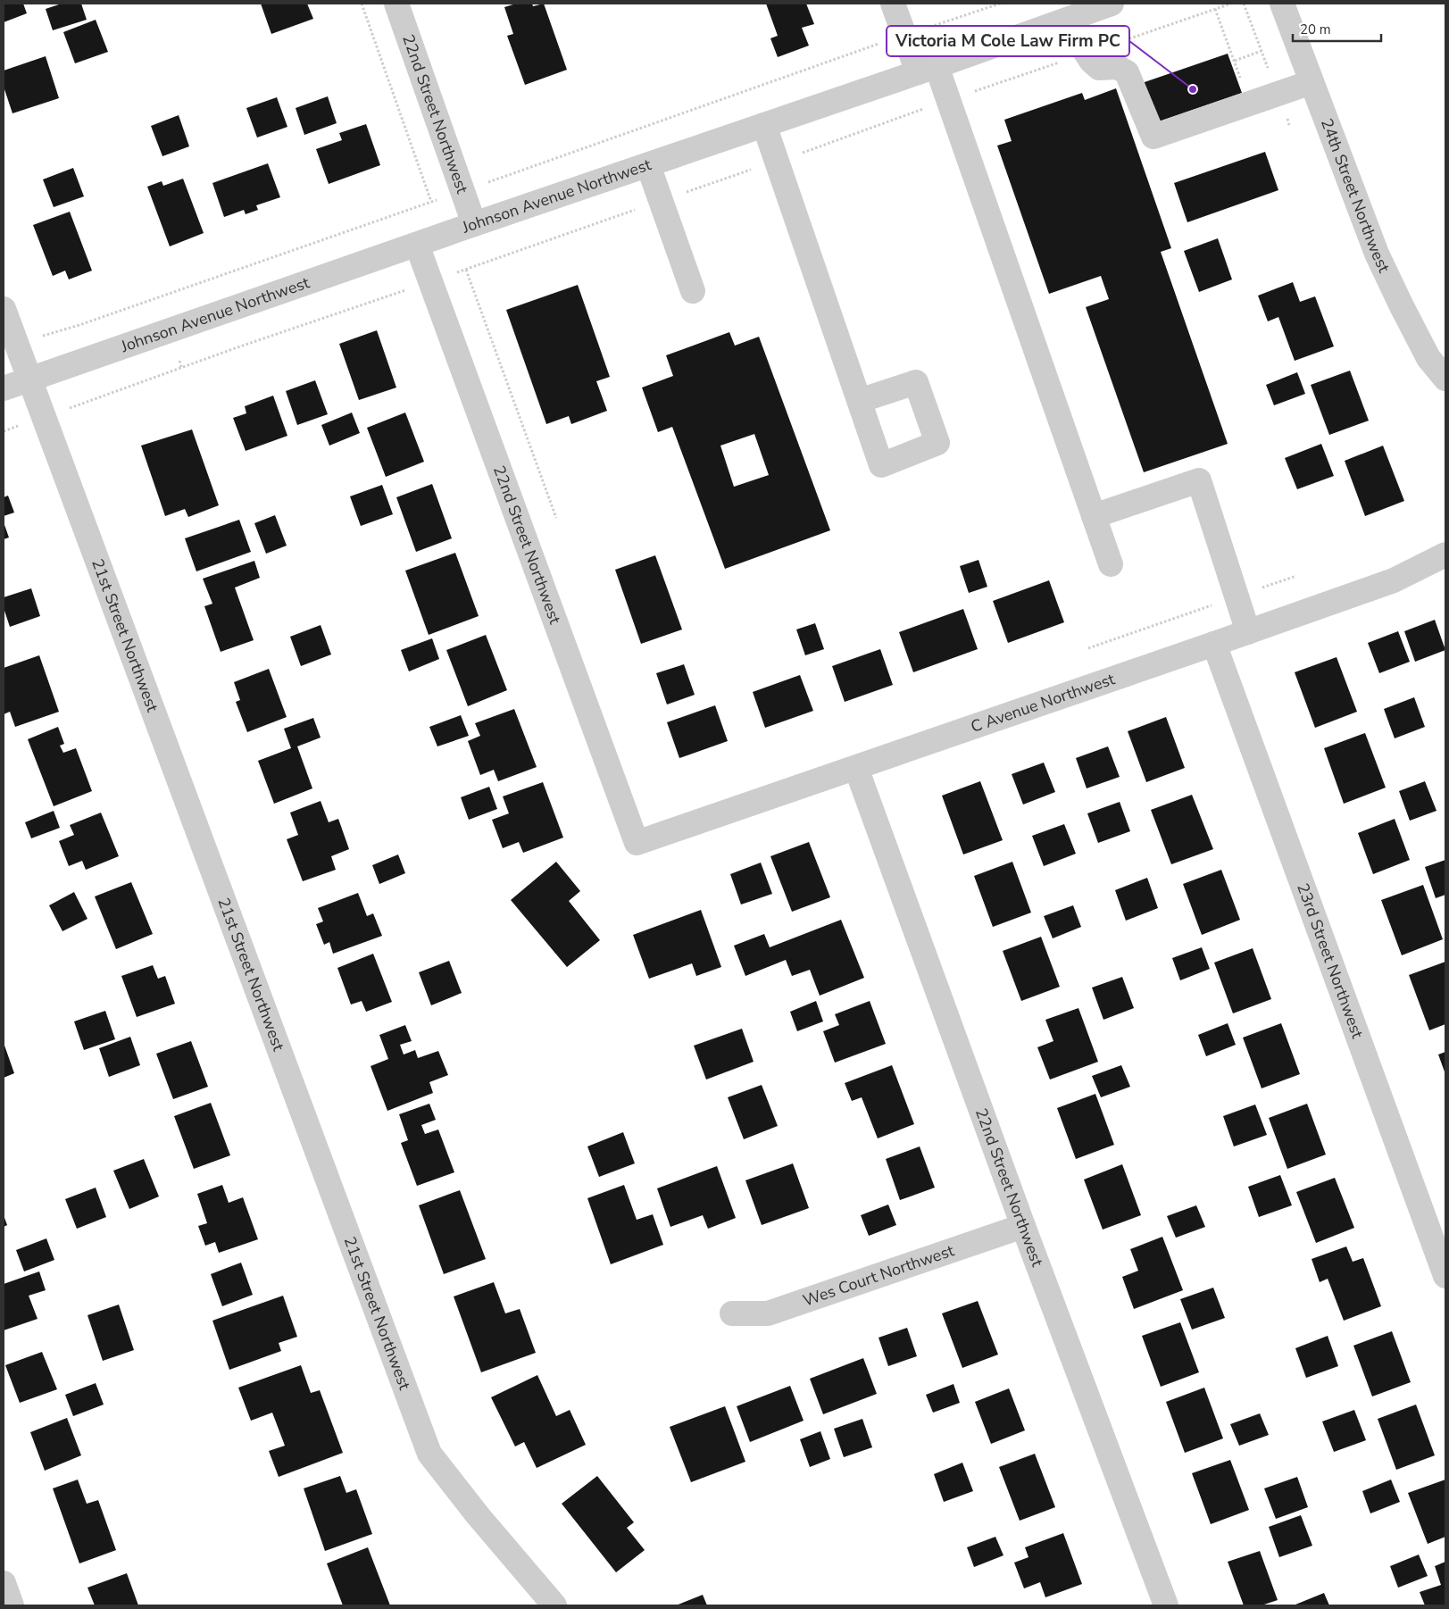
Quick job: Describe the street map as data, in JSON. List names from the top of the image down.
{
  "streets": {
    "street": [
      "22nd Street Northwest",
      "24th Street Northwest",
      "Johnson Avenue Northwest",
      "21st Street Northwest",
      "C Avenue Northwest",
      "23rd Street Northwest",
      "Wes Court Northwest"
    ]
  },
  "crossings": [
    ["22nd Street Northwest", "Johnson Avenue Northwest"],
    ["22nd Street Northwest", "C Avenue Northwest"],
    ["22nd Street Northwest", "Wes Court Northwest"],
    ["Johnson Avenue Northwest", "21st Street Northwest"],
    ["C Avenue Northwest", "23rd Street Northwest"]
  ],
  "places": ["Victoria M Cole Law Firm PC"],
  "scale_bar": "20 m"
}
